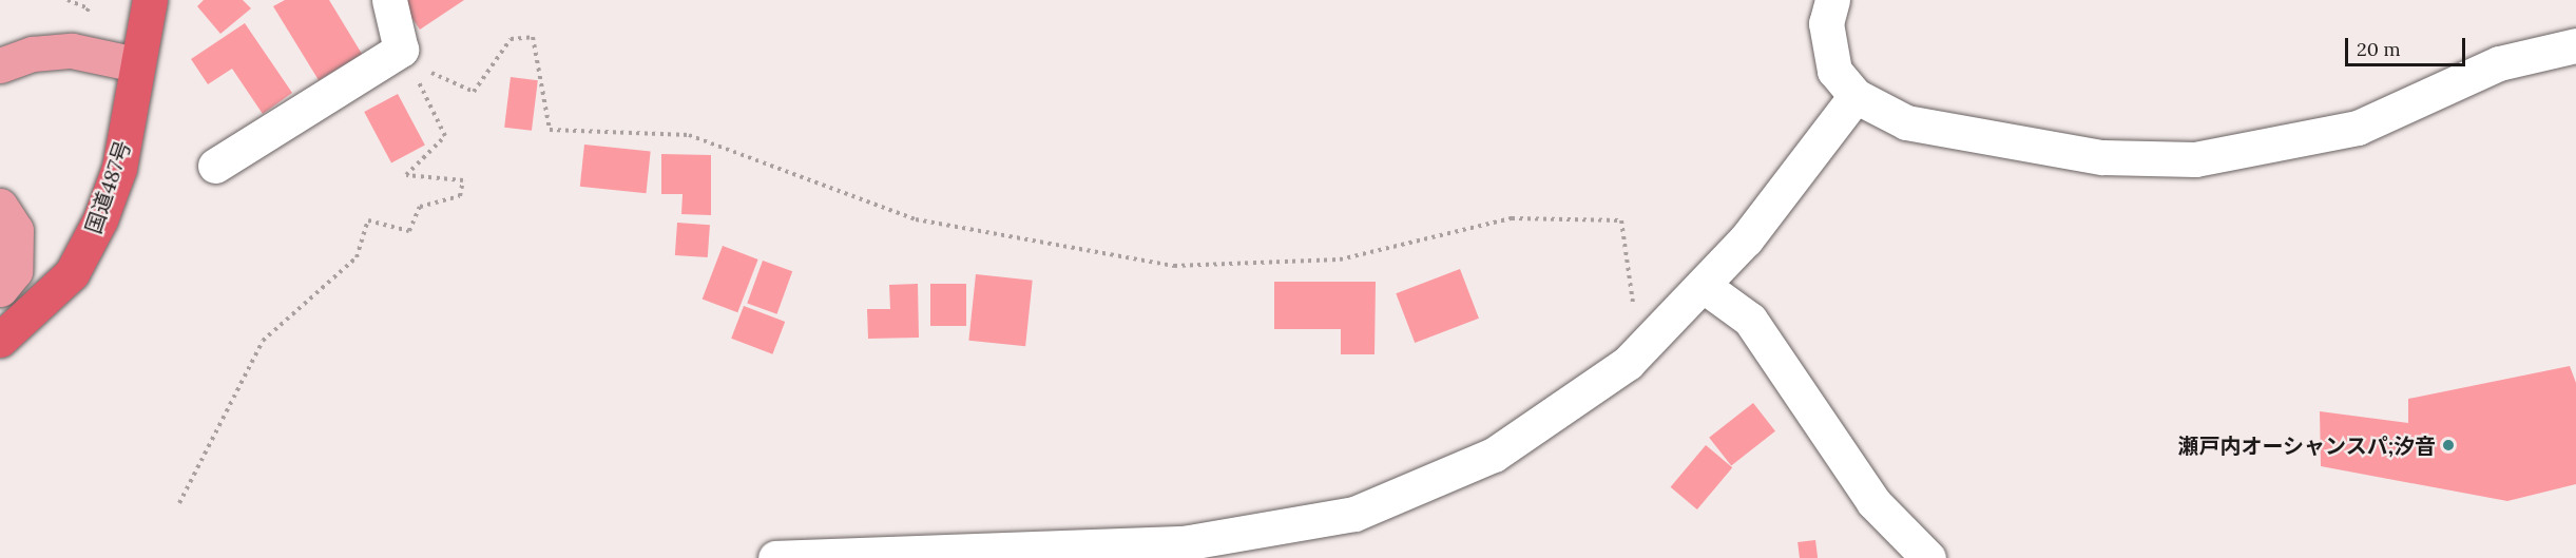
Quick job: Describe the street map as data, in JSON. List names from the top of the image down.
{
  "streets": {
    "highway": ["国道487号"]
  },
  "places": ["瀬戸内オーシャンスパ;汐音"],
  "scale_bar": "20 m"
}
